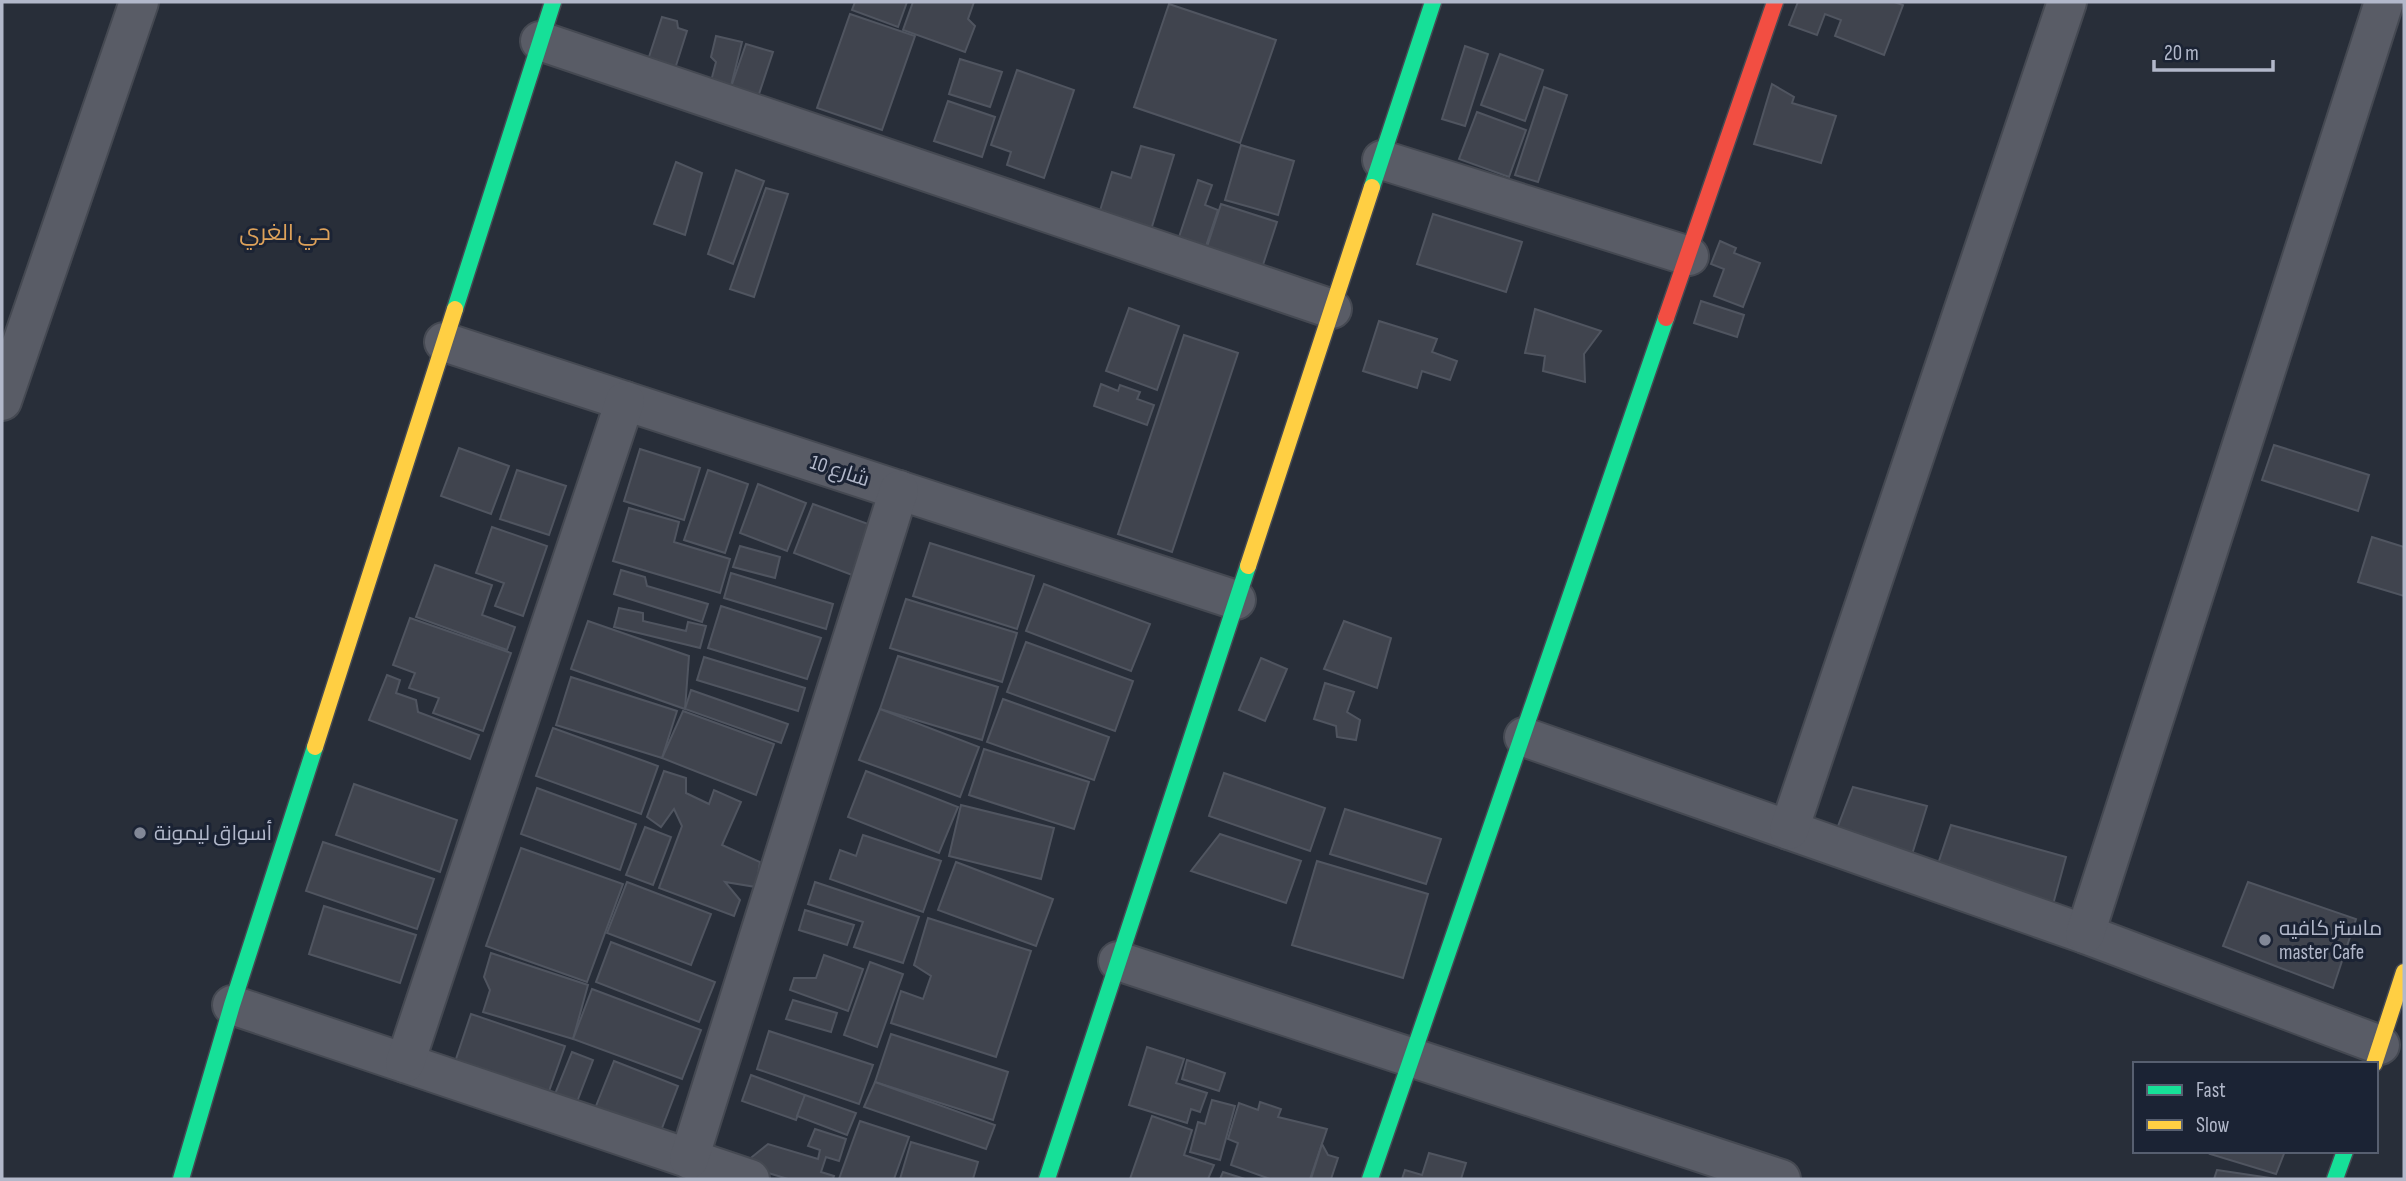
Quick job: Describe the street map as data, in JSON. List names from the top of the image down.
{
  "streets": {
    "street": ["شارع 10"]
  },
  "districts": ["حي الغري"],
  "places": ["أسواق ليمونة", "ماستر كافيه master Cafe"],
  "legend": ["Fast", "Slow"],
  "scale_bar": "20 m"
}
